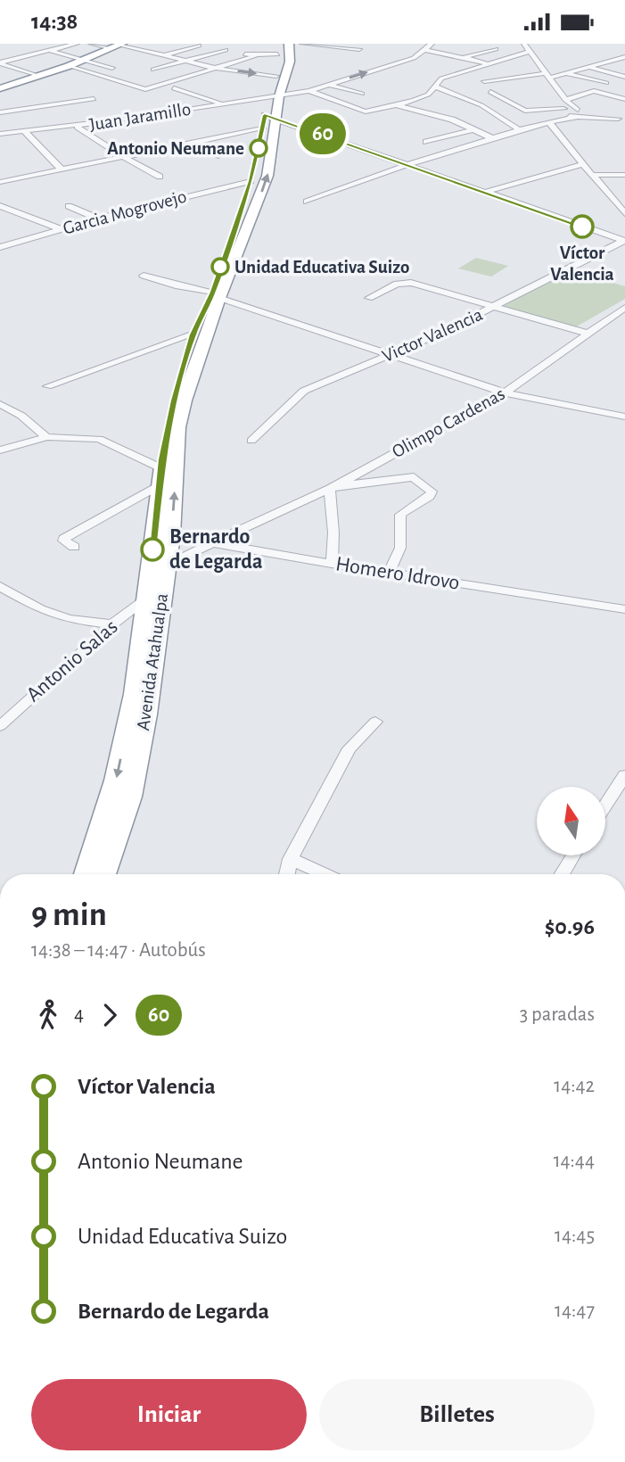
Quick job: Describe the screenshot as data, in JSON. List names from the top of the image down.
{
  "streets": {
    "highway": ["Avenida Atahualpa"],
    "street": [
      "Juan Jaramillo",
      "Garcia Mogrovejo",
      "Victor Valencia",
      "Olimpo Cardenas",
      "Homero Idrovo",
      "Antonio Salas"
    ]
  },
  "crossings": [
    ["Juan Jaramillo", "Avenida Atahualpa"],
    ["Garcia Mogrovejo", "Avenida Atahualpa"],
    ["Homero Idrovo", "Avenida Atahualpa"],
    ["Antonio Salas", "Avenida Atahualpa"]
  ],
  "places": [
    "Antonio Neumane",
    "Víctor Valencia",
    "Unidad Educativa Suizo",
    "Bernardo de Legarda"
  ],
  "lines": ["bus line 60"],
  "north": "top",
  "page": {
    "status": "14:38",
    "on_map": "60",
    "heading": ["9 min", "14:38 – 14:47 · Autobús", "$0.96"],
    "legs": ["4", "60", "3 paradas"],
    "list": [
      {
        "name": "Víctor Valencia",
        "value": "14:42"
      },
      {
        "name": "Antonio Neumane",
        "value": "14:44"
      },
      {
        "name": "Unidad Educativa Suizo",
        "value": "14:45"
      },
      {
        "name": "Bernardo de Legarda",
        "value": "14:47"
      }
    ],
    "buttons": ["Iniciar", "Billetes"]
  }
}
